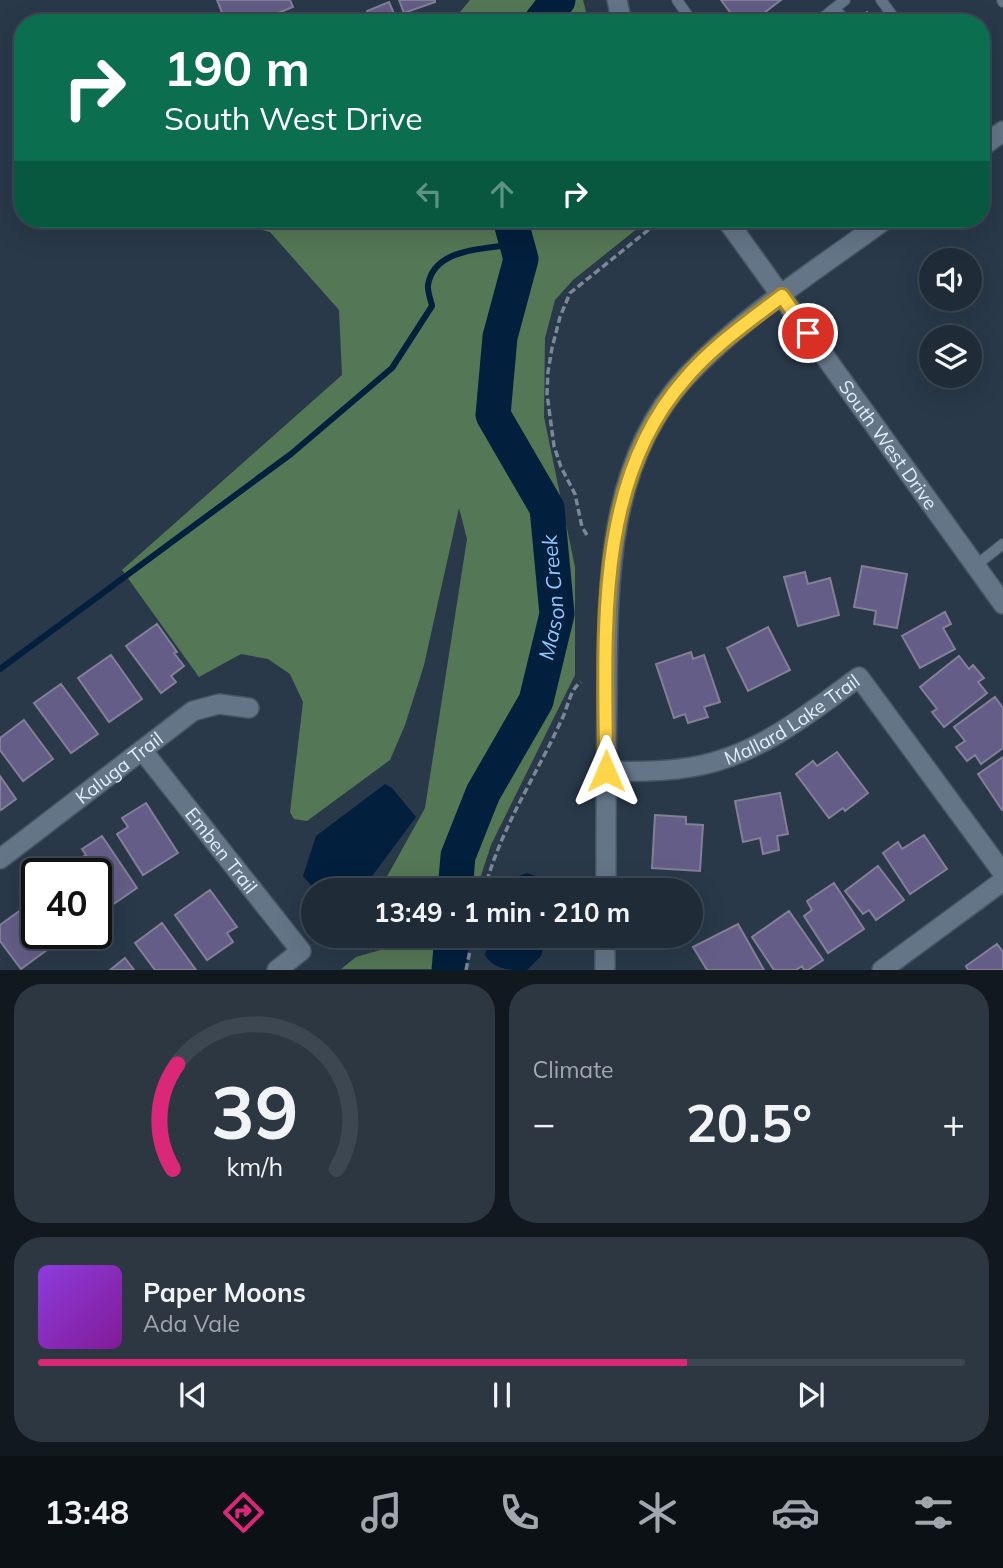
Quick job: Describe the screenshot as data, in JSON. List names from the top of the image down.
{
  "streets": {
    "street": [
      "South West Drive",
      "Mallard Lake Trail",
      "Kaluga Trail",
      "Emben Trail"
    ]
  },
  "crossings": [
    ["Kaluga Trail", "Emben Trail"]
  ],
  "water": ["Mason Creek"],
  "page": {
    "turn": ["190 m", "South West Drive"],
    "limit": "40",
    "trip": "13:49 · 1 min · 210 m",
    "tile": "Climate",
    "heat": ["−", "20.5°", "+"],
    "song": ["Paper Moons", "Ada Vale"],
    "tabs": "13:48",
    "gauge": ["39", "km/h"]
  }
}
